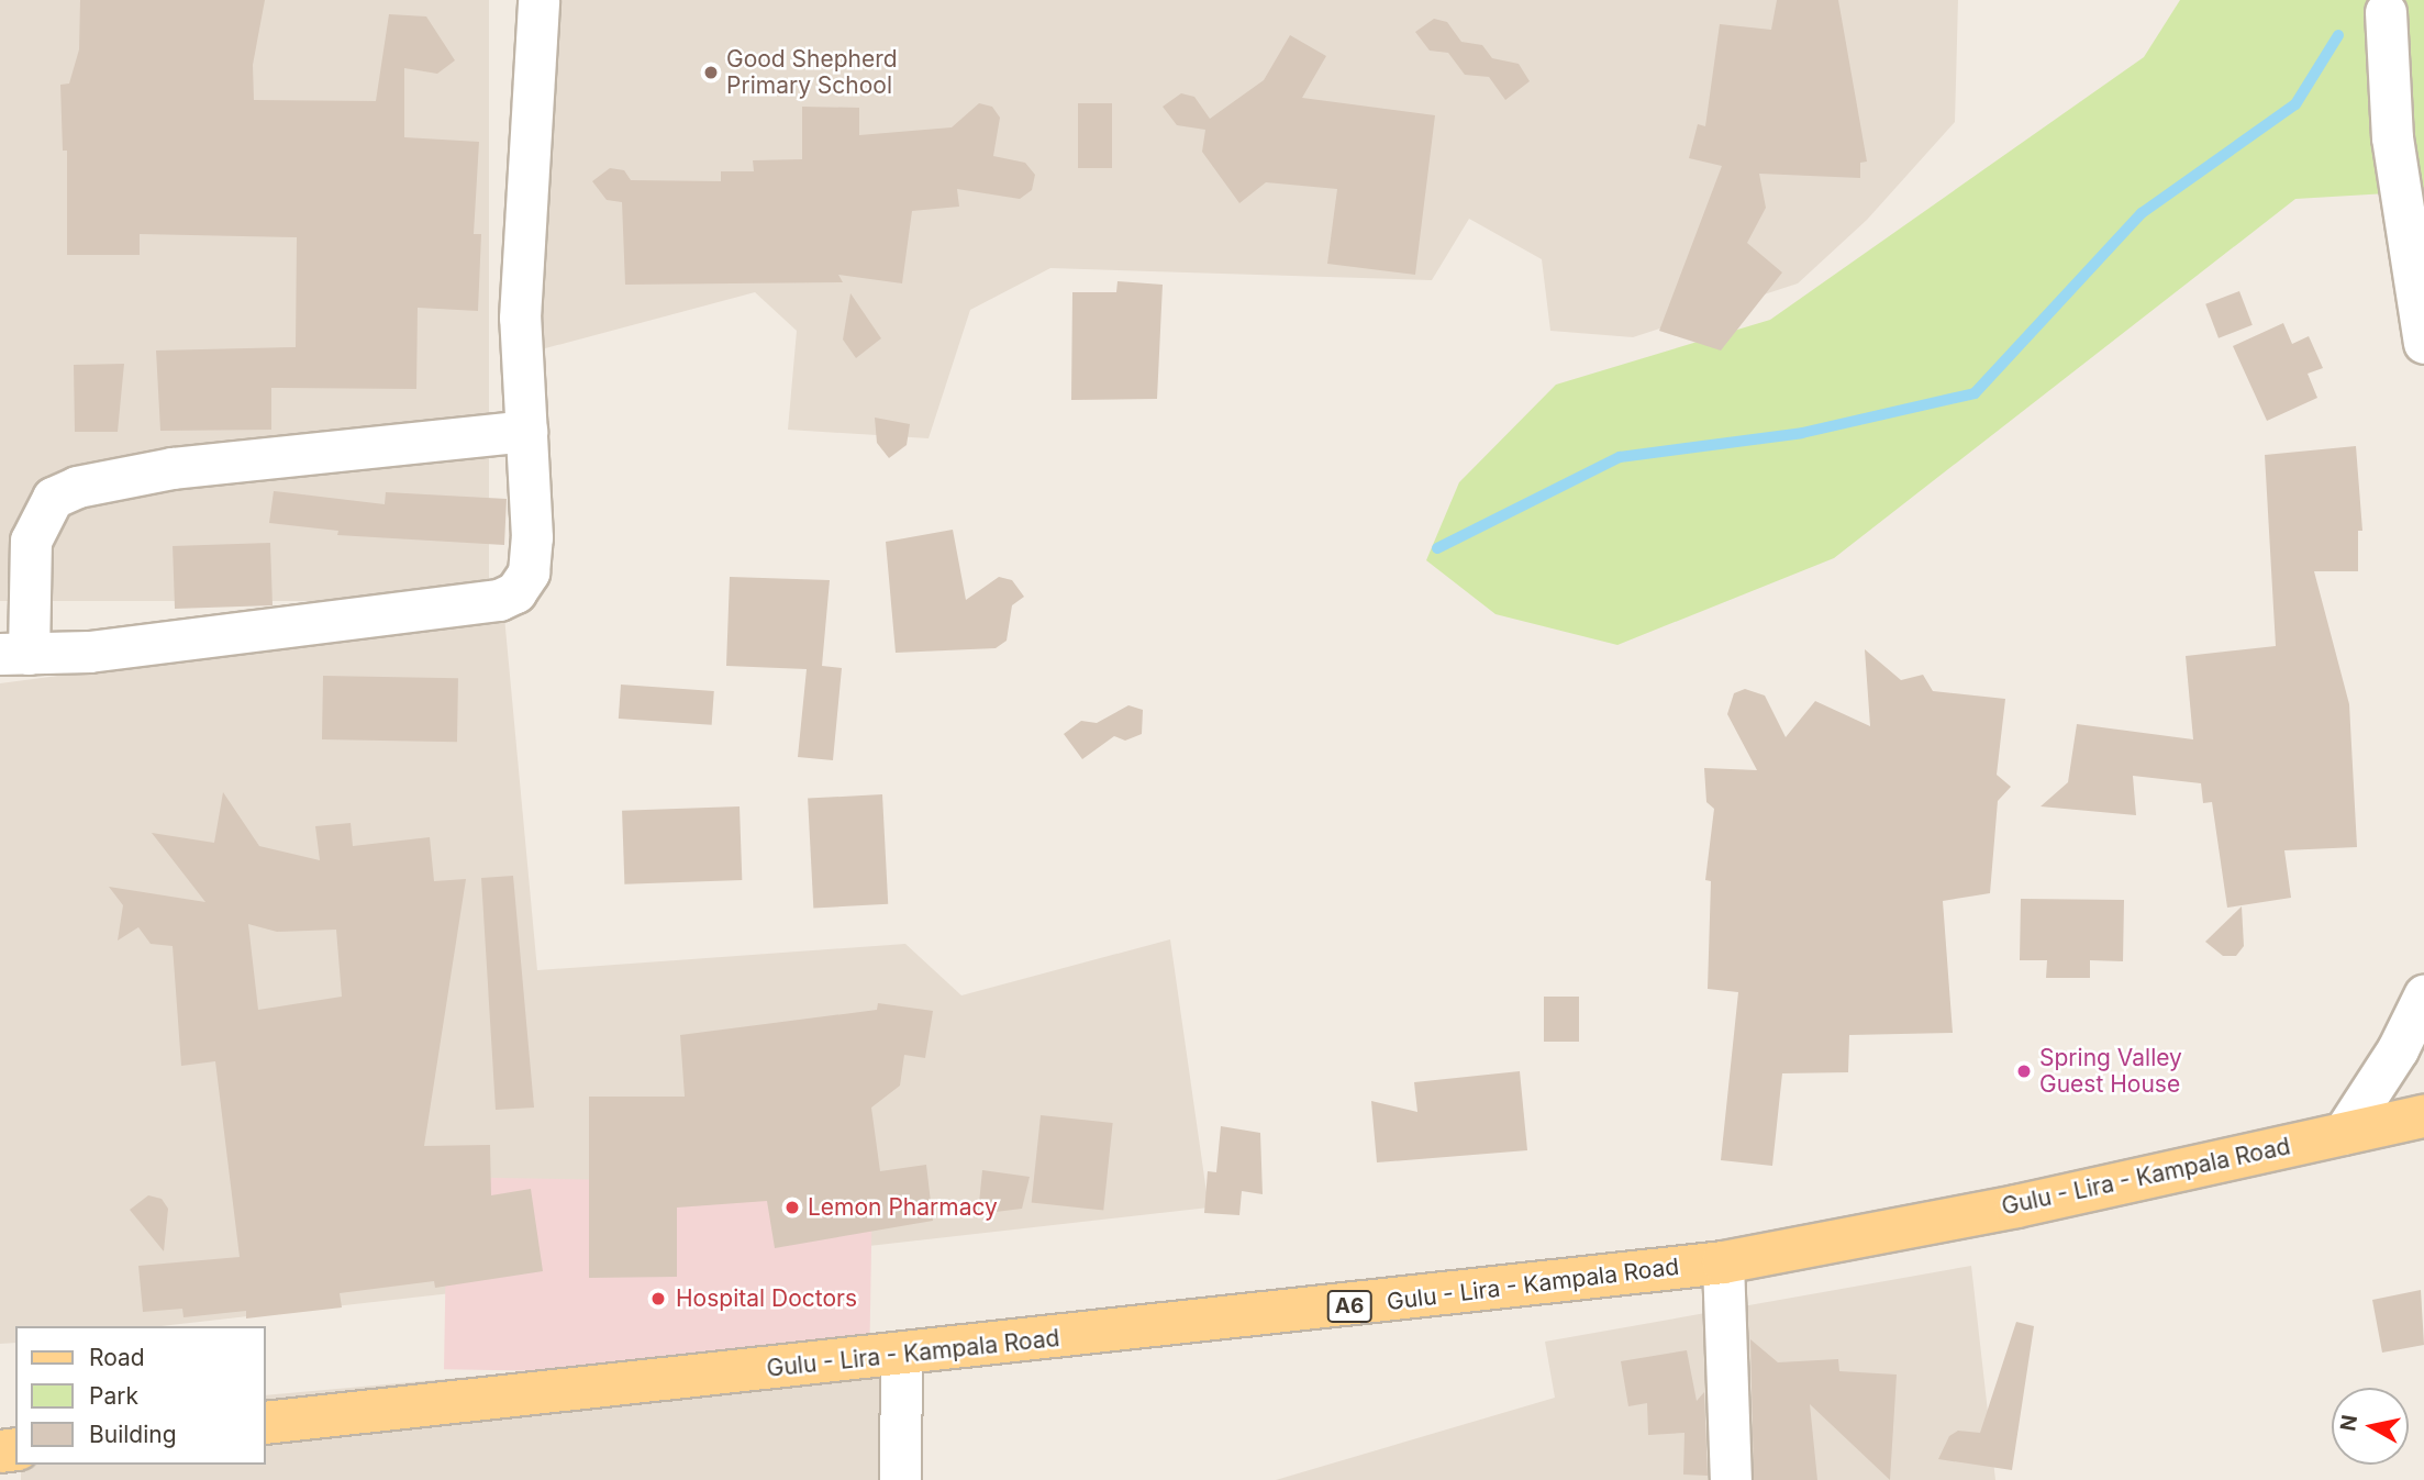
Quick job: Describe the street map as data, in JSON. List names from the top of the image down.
{
  "streets": {
    "main road": ["Gulu - Lira - Kampala Road", "A6"]
  },
  "places": [
    "Good Shepherd Primary School",
    "Spring Valley Guest House",
    "Lemon Pharmacy",
    "Hospital Doctors"
  ],
  "legend": ["Road", "Park", "Building"],
  "north": "left"
}
